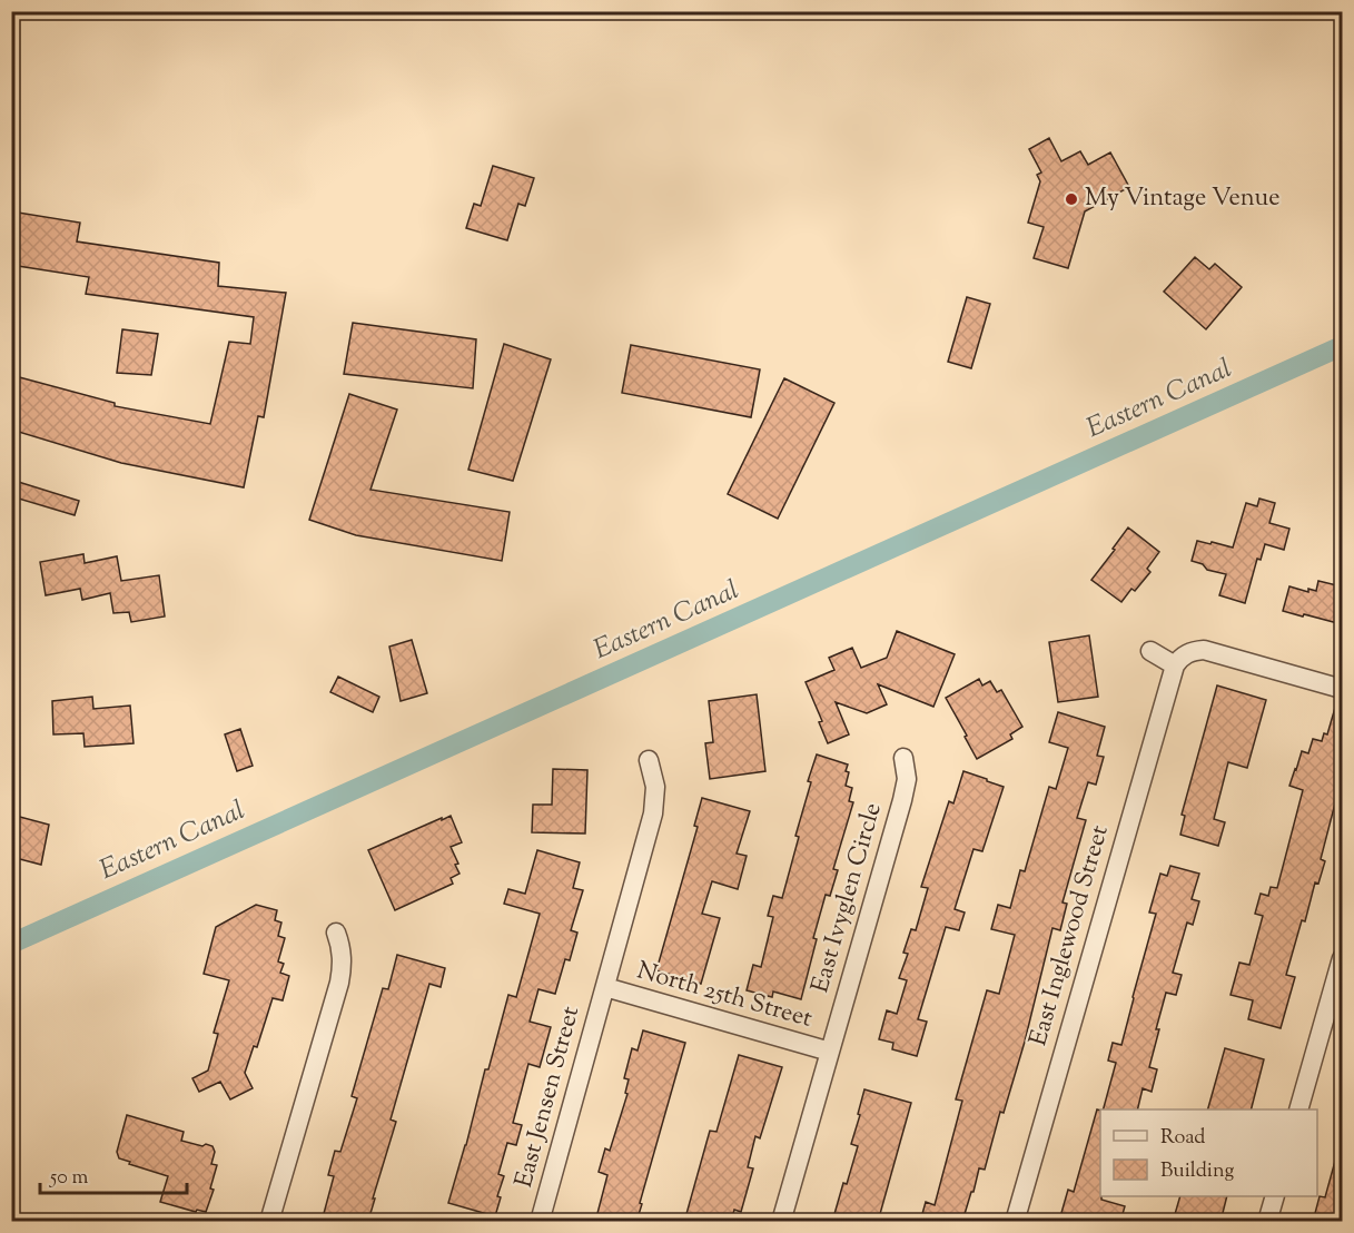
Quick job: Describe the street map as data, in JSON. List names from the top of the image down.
{
  "streets": {
    "street": [
      "East Ivyglen Circle",
      "East Inglewood Street",
      "North 25th Street",
      "East Jensen Street"
    ]
  },
  "crossings": [
    ["East Ivyglen Circle", "North 25th Street"],
    ["North 25th Street", "East Jensen Street"]
  ],
  "water": ["Eastern Canal"],
  "places": ["My Vintage Venue"],
  "legend": ["Road", "Building"],
  "scale_bar": "50 m"
}
